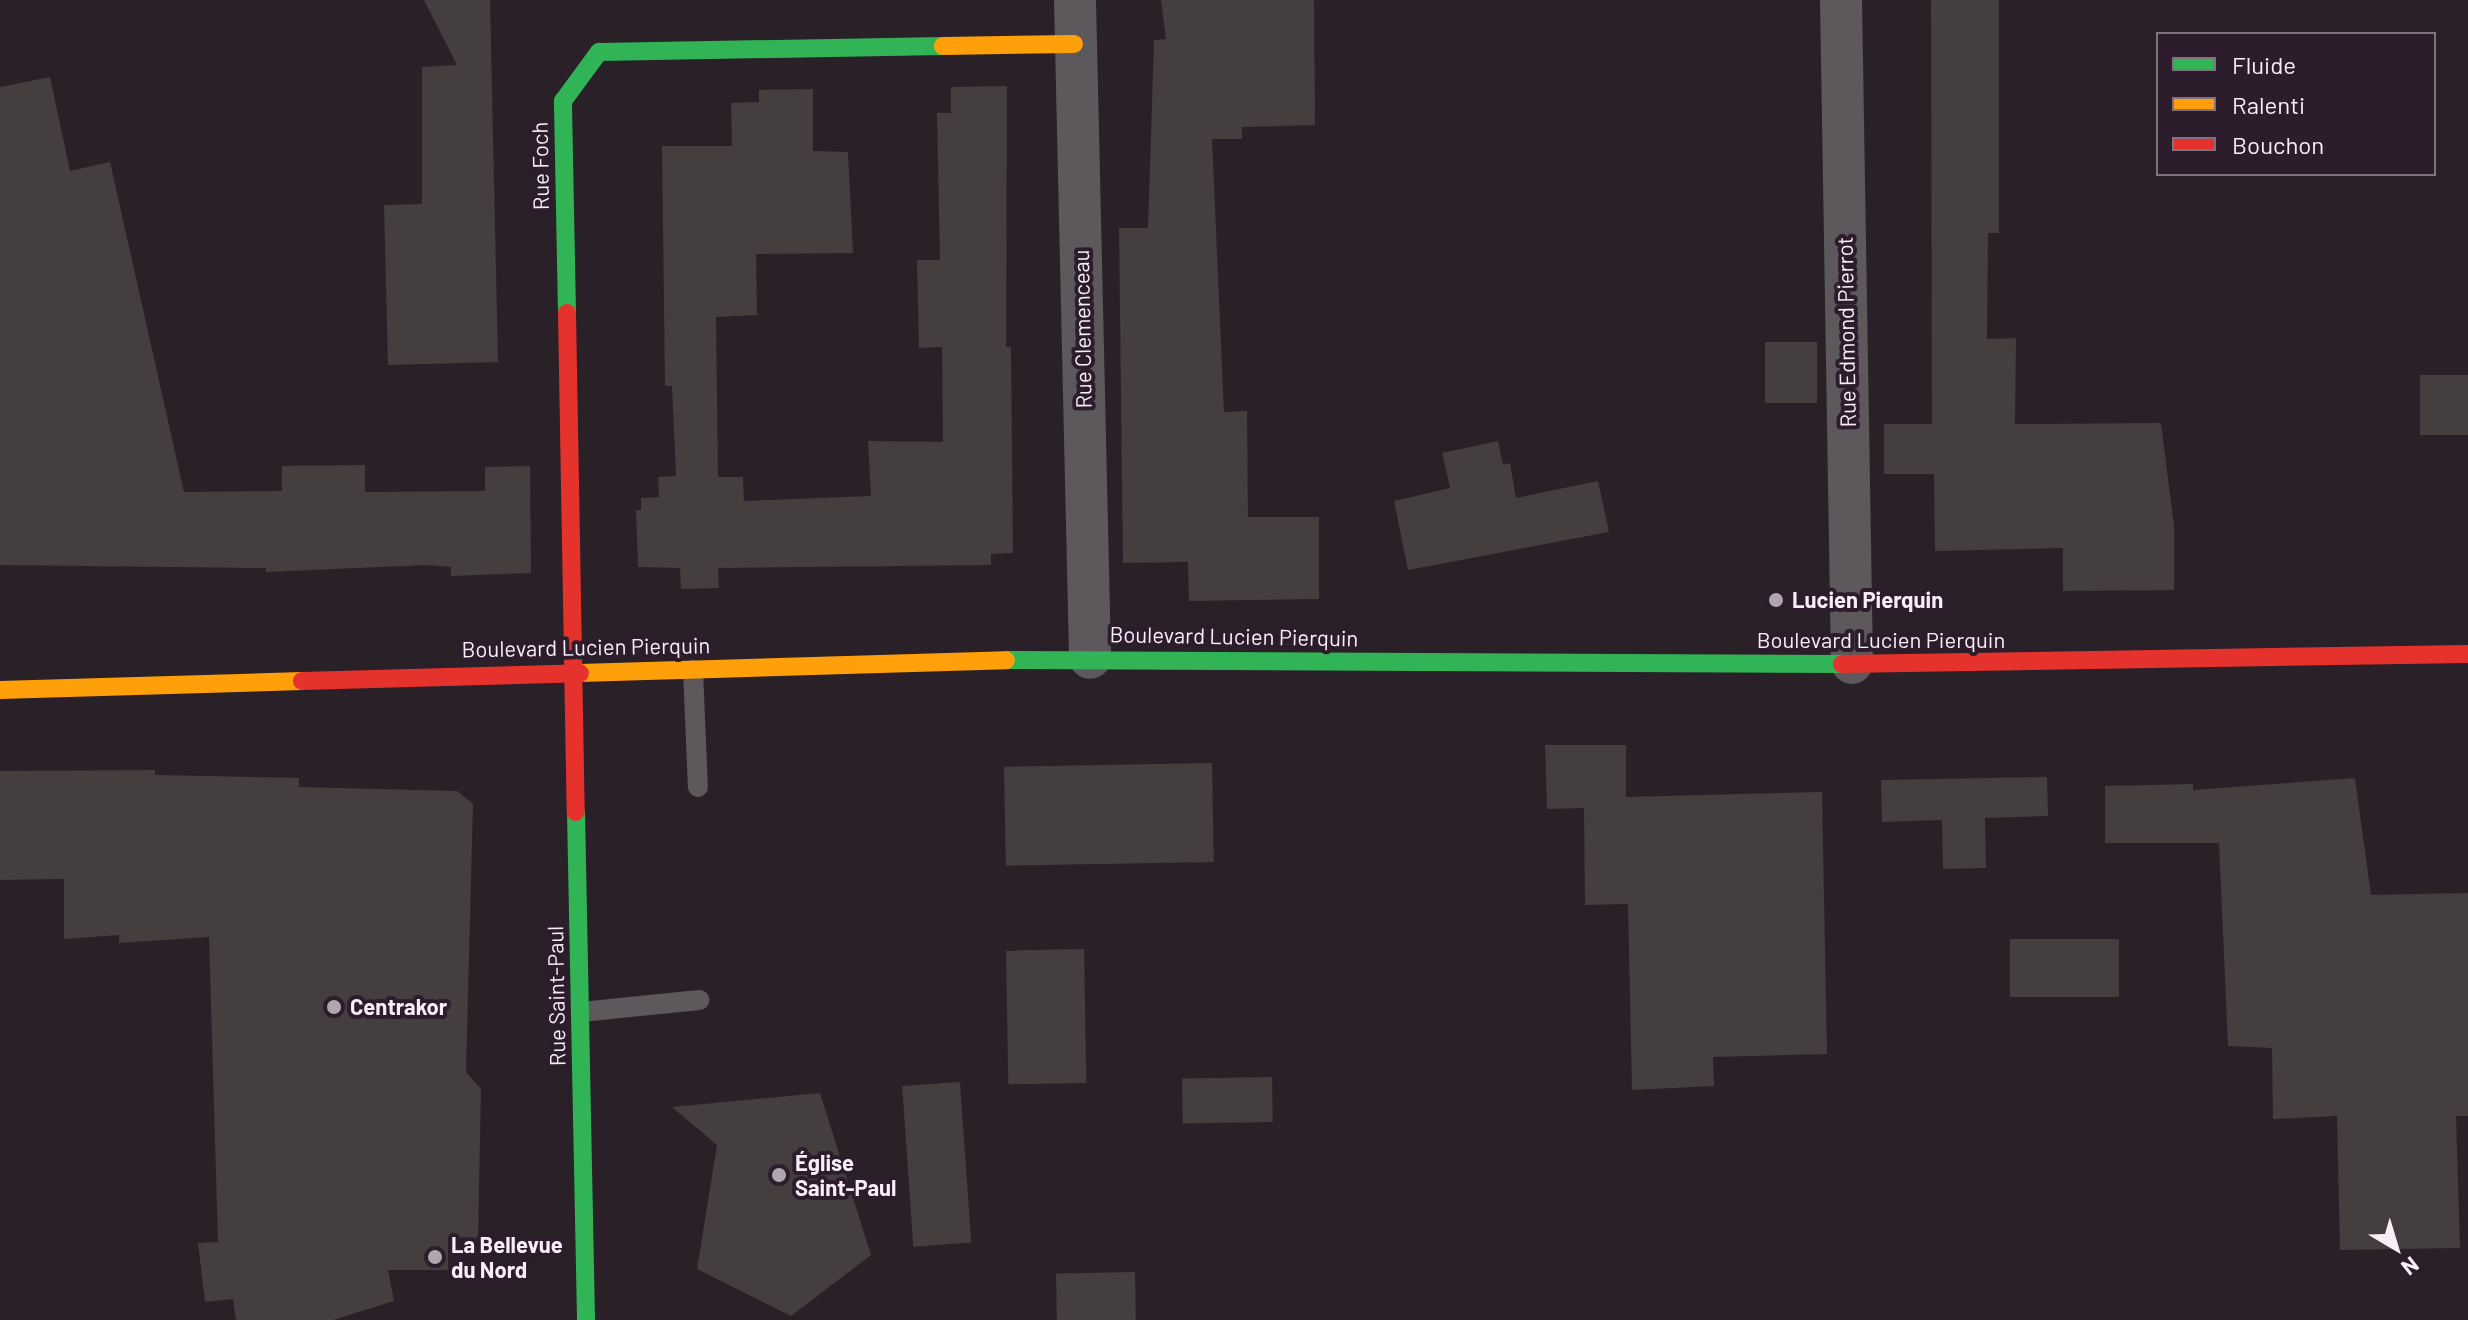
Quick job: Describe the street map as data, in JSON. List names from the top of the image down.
{
  "streets": {
    "main road": ["Rue Foch", "Boulevard Lucien Pierquin", "Rue Saint-Paul"],
    "street": ["Rue Clemenceau", "Rue Edmond Pierrot"]
  },
  "crossings": [
    ["Rue Foch", "Rue Clemenceau"],
    ["Rue Foch", "Boulevard Lucien Pierquin"],
    ["Rue Foch", "Rue Saint-Paul"],
    ["Rue Clemenceau", "Boulevard Lucien Pierquin"],
    ["Rue Edmond Pierrot", "Boulevard Lucien Pierquin"],
    ["Boulevard Lucien Pierquin", "Rue Saint-Paul"]
  ],
  "places": [
    "Lucien Pierquin",
    "Centrakor",
    "Église Saint-Paul",
    "La Bellevue du Nord"
  ],
  "legend": ["Fluide", "Ralenti", "Bouchon"],
  "north": "bottom right"
}
